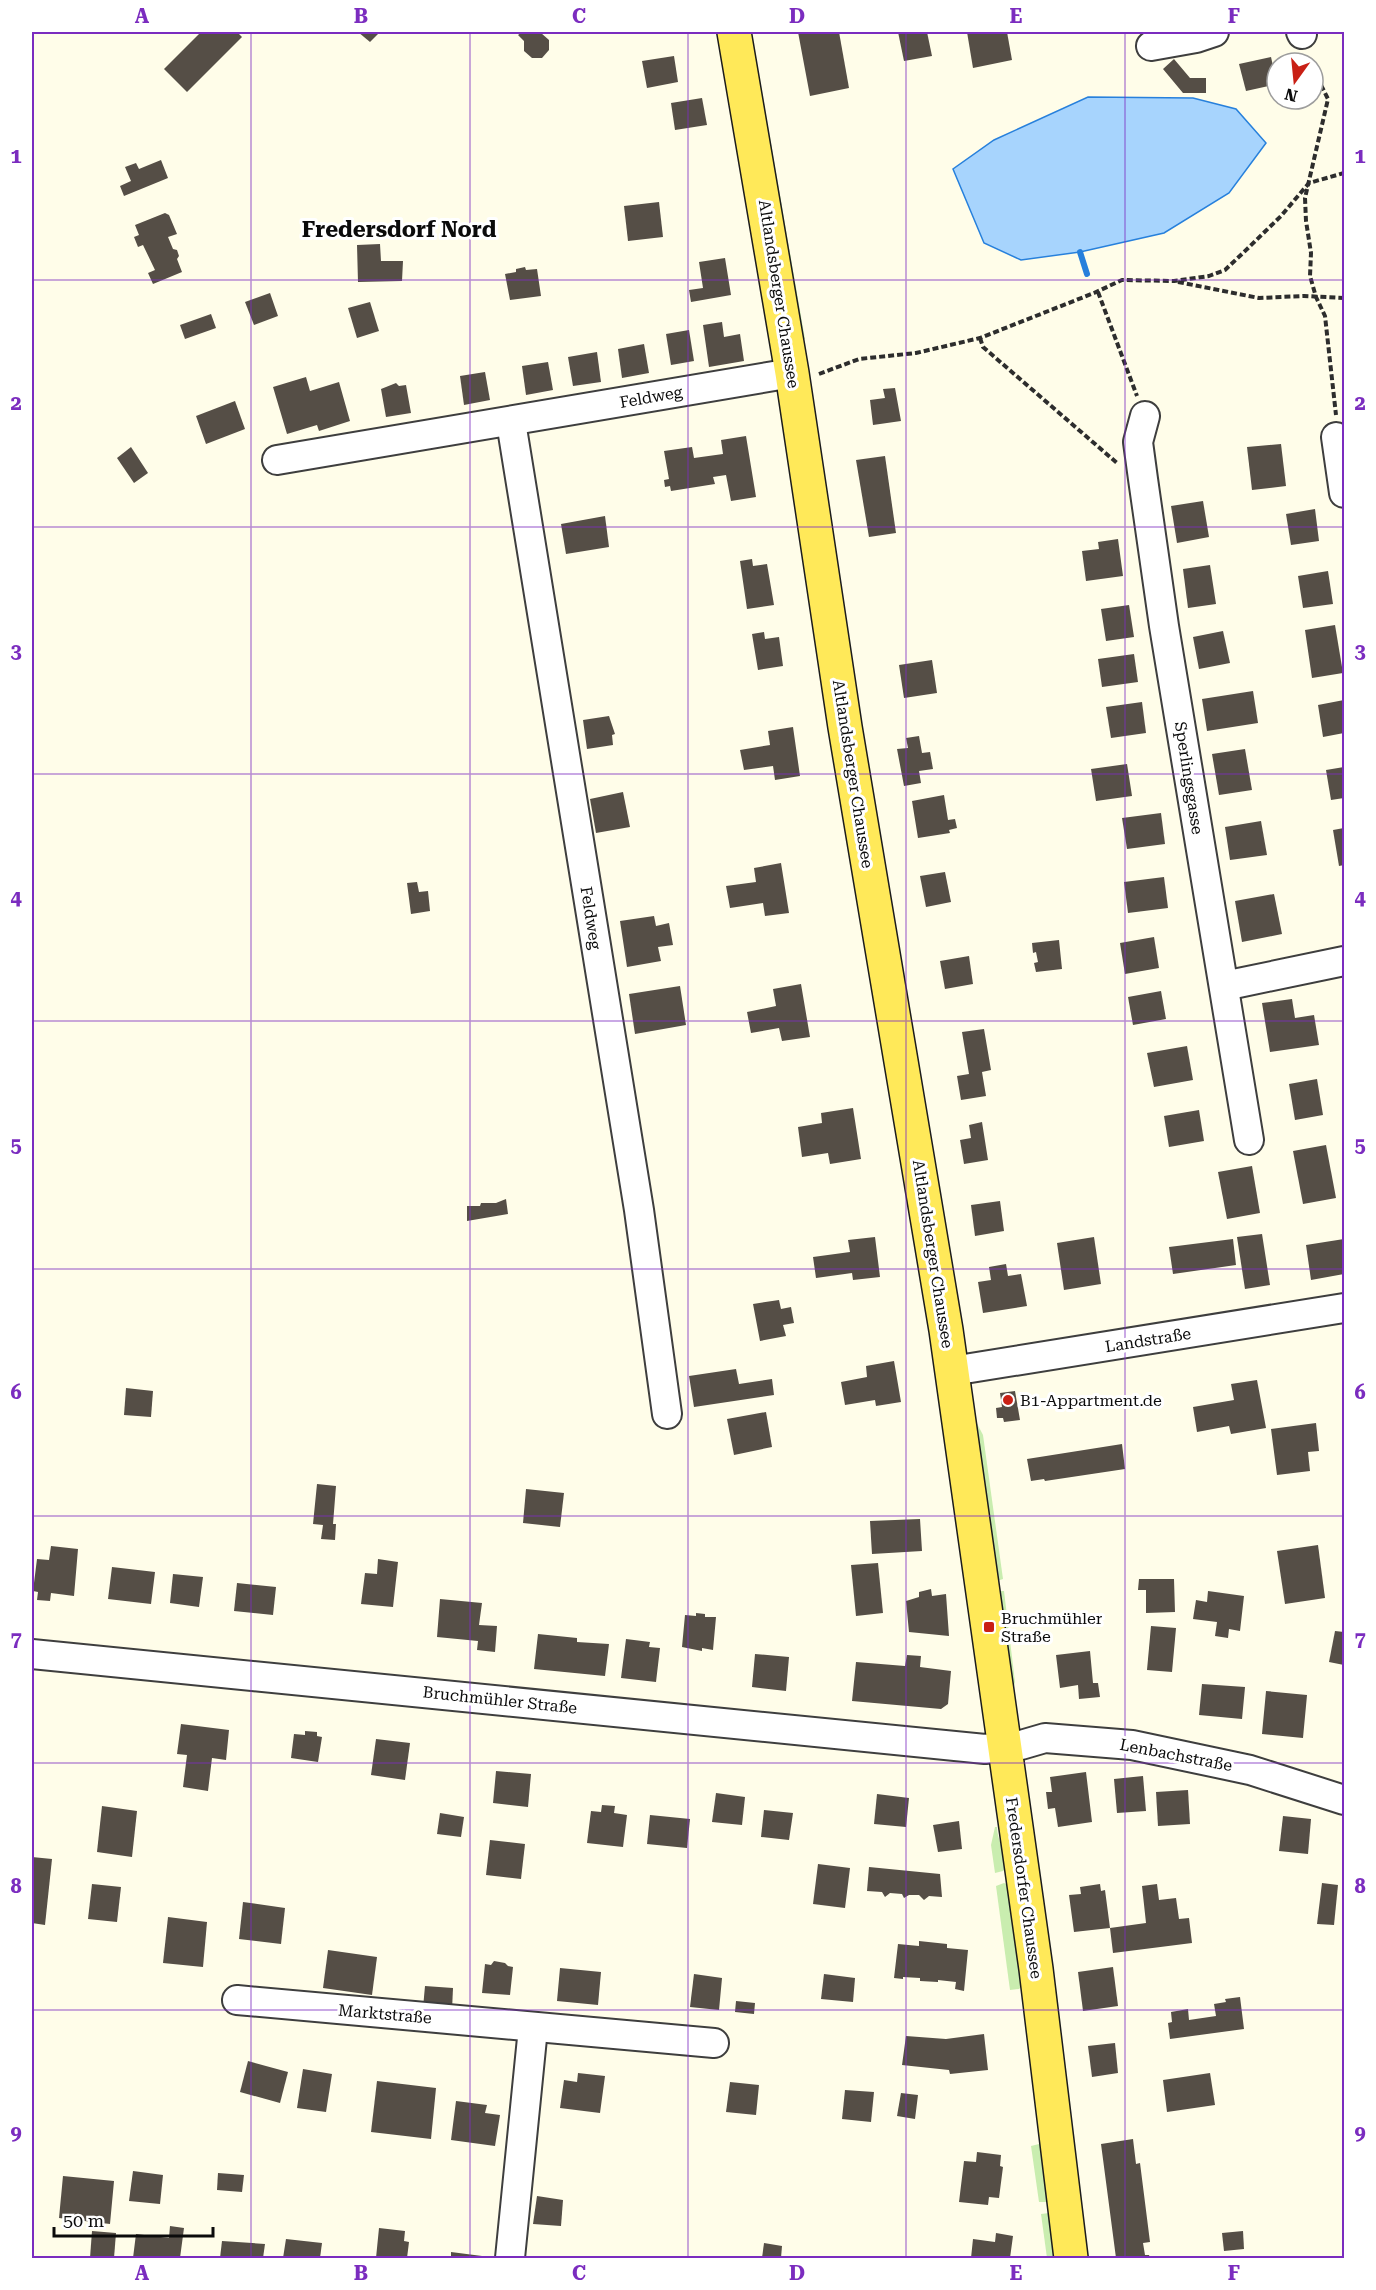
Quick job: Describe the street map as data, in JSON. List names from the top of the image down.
{
  "streets": {
    "main road": ["Altlandsberger Chaussee", "Fredersdorfer Chaussee"],
    "street": [
      "Feldweg",
      "Sperlingsgasse",
      "Landstraße",
      "Bruchmühler Straße",
      "Lenbachstraße",
      "Marktstraße"
    ]
  },
  "crossings": [
    ["Altlandsberger Chaussee", "Feldweg"],
    ["Altlandsberger Chaussee", "Landstraße"],
    ["Altlandsberger Chaussee", "Fredersdorfer Chaussee"],
    ["Bruchmühler Straße", "Lenbachstraße"],
    ["Bruchmühler Straße", "Fredersdorfer Chaussee"],
    ["Lenbachstraße", "Fredersdorfer Chaussee"]
  ],
  "districts": ["Fredersdorf Nord"],
  "places": {
    "other": ["B1-Appartment.de"],
    "transit": ["Bruchmühler Straße"]
  },
  "scale_bar": "50 m",
  "north": "bottom",
  "grid": {
    "columns": [
      "A",
      "B",
      "C",
      "D",
      "E",
      "F"
    ],
    "rows": [
      "1",
      "2",
      "3",
      "4",
      "5",
      "6",
      "7",
      "8",
      "9"
    ]
  }
}
